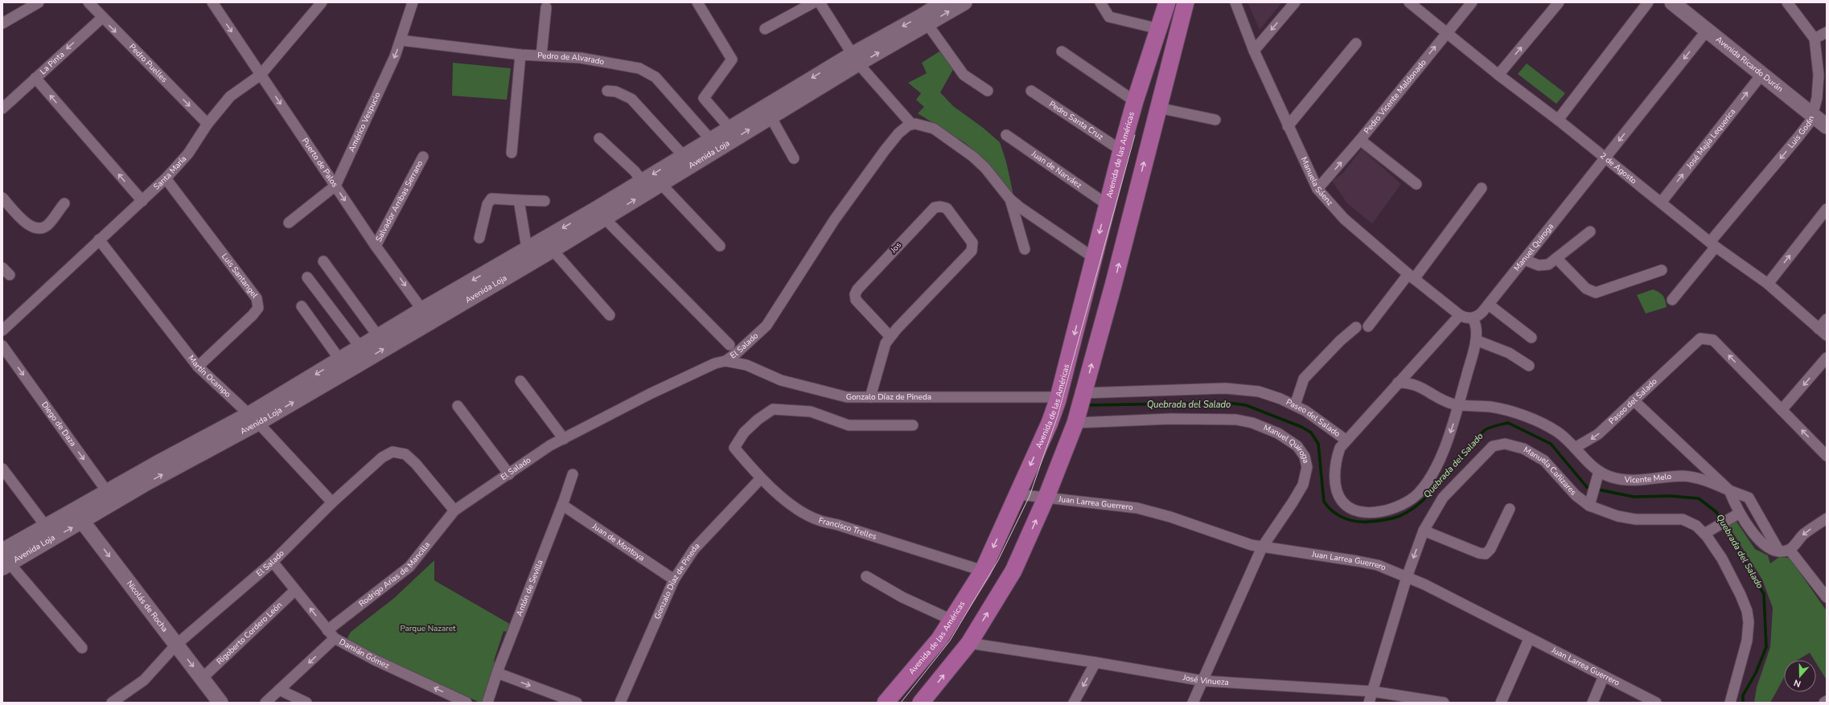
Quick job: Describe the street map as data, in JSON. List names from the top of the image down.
{
  "streets": {
    "main road": [
      "Avenida Ricardo Durán",
      "Avenida Loja",
      "Avenida de las Américas",
      "Nicolás de Rocha"
    ],
    "street": [
      "Pedro de Alvarado",
      "La Pinta",
      "Pedro Puelles",
      "Pedro Vicente Maldonado",
      "Pedro Santa Cruz",
      "Américo Vespucio",
      "Luis Godín",
      "José Mejía Lequerica",
      "Puerto de Palos",
      "2 de Agosto",
      "Juan de Narváez",
      "Santa María",
      "Manuela Sáenz",
      "Salvador Arribas Serrano",
      "Jos",
      "Manuel Quiroga",
      "Luis Santangel",
      "El Salado",
      "Martín Ocampo",
      "Gonzalo Díaz de Pineda",
      "Paseo del Salado",
      "Diego de Daza",
      "Manuela Cañizares",
      "Vicente Melo",
      "Juan Larrea Guerrero",
      "Francisco Trelles",
      "Juan de Montoya",
      "Rodrigo Arias de Mancilla",
      "Antón de Sevilla",
      "Rigoberto Cordero León",
      "Damián Gómez",
      "José Vinueza"
    ]
  },
  "crossings": [
    ["Pedro de Alvarado", "Américo Vespucio"],
    ["Pedro de Alvarado", "Avenida Loja"],
    ["La Pinta", "Pedro Puelles"],
    ["Pedro Puelles", "Santa María"],
    ["Avenida Ricardo Durán", "Luis Godín"],
    ["Avenida Ricardo Durán", "José Mejía Lequerica"],
    ["Avenida Ricardo Durán", "Manuel Quiroga"],
    ["Pedro Vicente Maldonado", "2 de Agosto"],
    ["Pedro Vicente Maldonado", "Manuela Sáenz"],
    ["Pedro Santa Cruz", "Avenida de las Américas"],
    ["Américo Vespucio", "Puerto de Palos"],
    ["Luis Godín", "2 de Agosto"],
    ["José Mejía Lequerica", "2 de Agosto"],
    ["Avenida Loja", "Puerto de Palos"],
    ["Avenida Loja", "Martín Ocampo"],
    ["Avenida Loja", "Diego de Daza"],
    ["Avenida Loja", "Nicolás de Rocha"],
    ["Avenida de las Américas", "Juan de Narváez"],
    ["Avenida de las Américas", "Gonzalo Díaz de Pineda"],
    ["Avenida de las Américas", "Juan Larrea Guerrero"],
    ["Avenida de las Américas", "Francisco Trelles"],
    ["Puerto de Palos", "Santa María"],
    ["Puerto de Palos", "Salvador Arribas Serrano"],
    ["2 de Agosto", "Manuel Quiroga"],
    ["Santa María", "Luis Santangel"],
    ["Santa María", "Martín Ocampo"],
    ["Manuel Quiroga", "Juan Larrea Guerrero"],
    ["Manuel Quiroga", "José Vinueza"],
    ["Luis Santangel", "Martín Ocampo"],
    ["El Salado", "Martín Ocampo"],
    ["El Salado", "Gonzalo Díaz de Pineda"],
    ["El Salado", "Rodrigo Arias de Mancilla"],
    ["El Salado", "Nicolás de Rocha"],
    ["El Salado", "Damián Gómez"],
    ["Gonzalo Díaz de Pineda", "Francisco Trelles"],
    ["Gonzalo Díaz de Pineda", "Juan de Montoya"],
    ["Paseo del Salado", "Vicente Melo"],
    ["Manuela Cañizares", "Juan Larrea Guerrero"],
    ["Manuela Cañizares", "José Vinueza"],
    ["Juan de Montoya", "Antón de Sevilla"],
    ["Rodrigo Arias de Mancilla", "Damián Gómez"],
    ["Nicolás de Rocha", "Rigoberto Cordero León"],
    ["Rigoberto Cordero León", "Damián Gómez"]
  ],
  "one_way": [
    "Américo Vespucio",
    "José Mejía Lequerica",
    "Nicolás de Rocha",
    "Damián Gómez"
  ],
  "water": ["Quebrada del Salado"],
  "parks": ["Parque Nazaret"],
  "north": "bottom"
}
